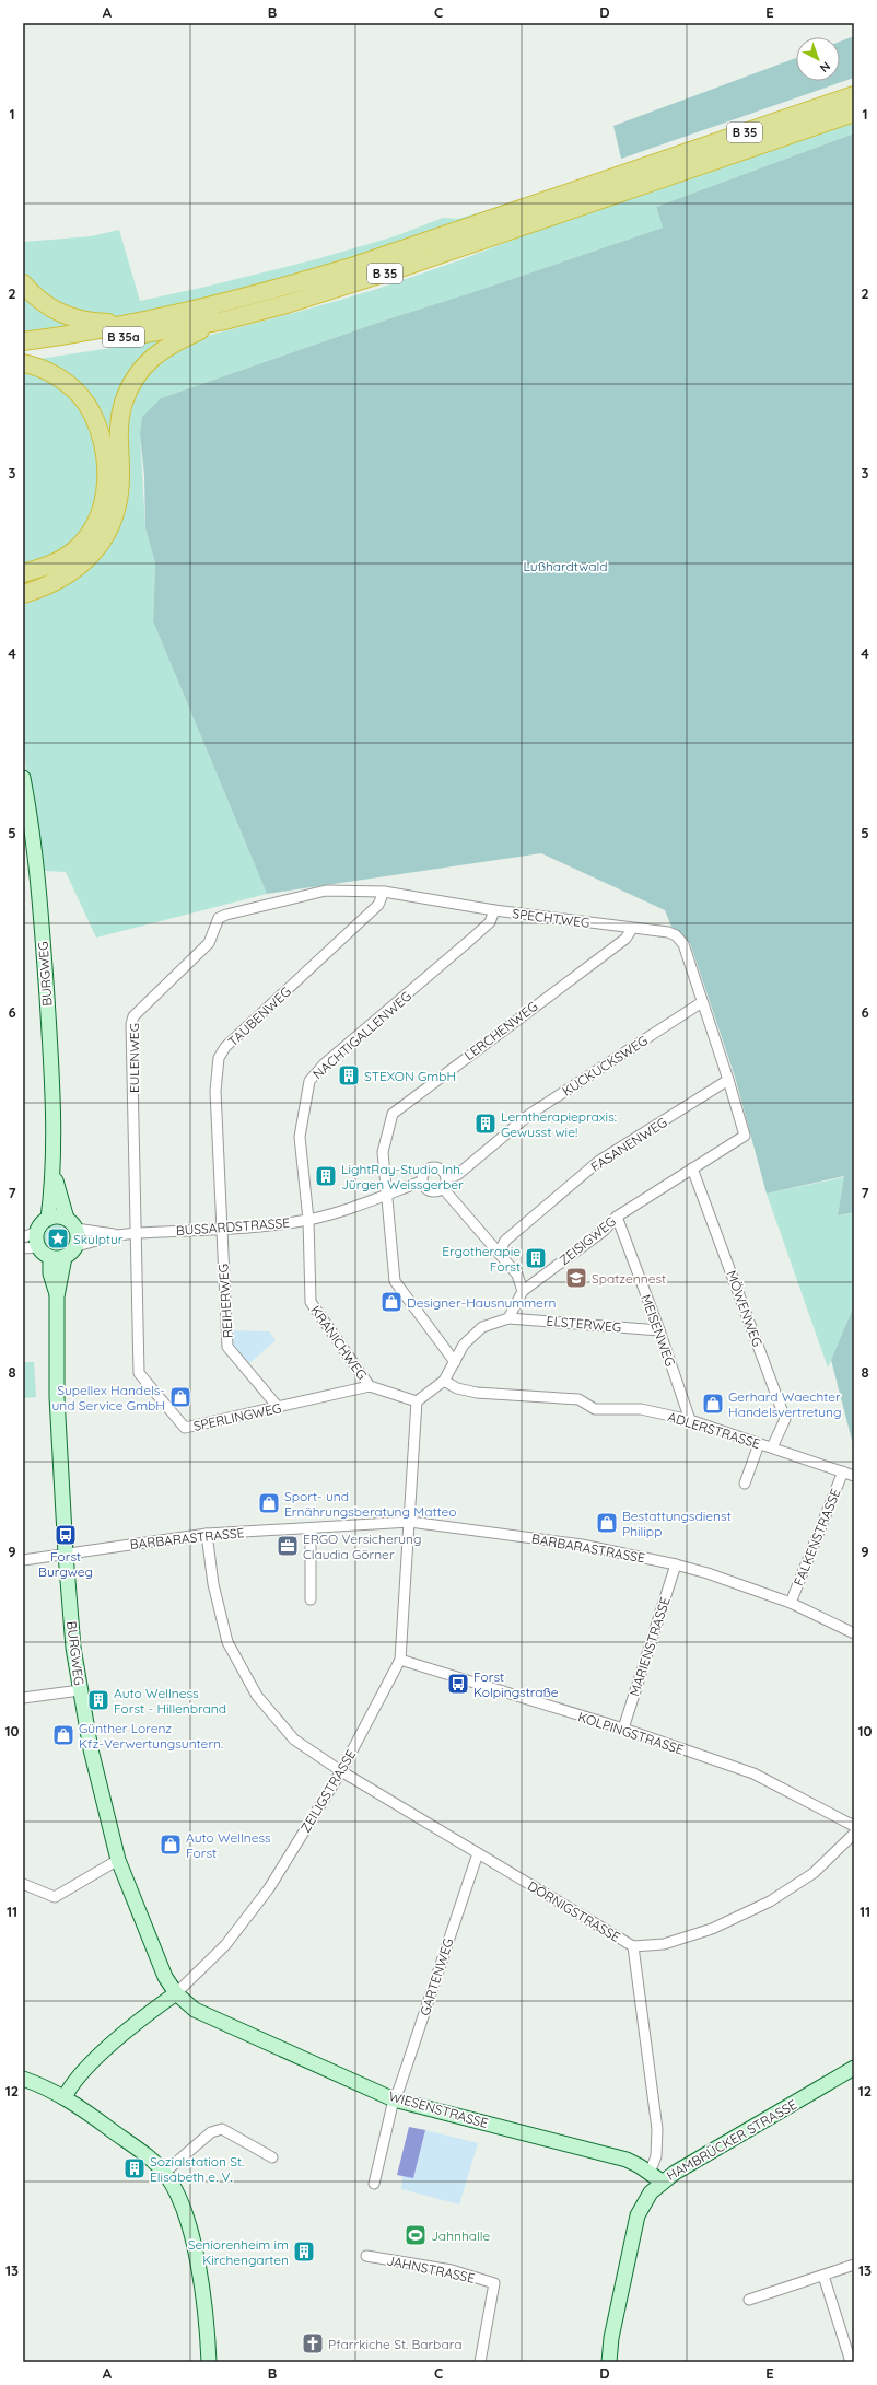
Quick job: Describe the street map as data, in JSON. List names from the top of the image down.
{
  "streets": {
    "highway": ["B 35", "B 35a"],
    "street": [
      "SPECHTWEG",
      "BURGWEG",
      "TAUBENWEG",
      "LERCHENWEG",
      "NACHTIGALLENWEG",
      "EULENWEG",
      "KUCKUCKSWEG",
      "FASANENWEG",
      "BUSSARDSTRASSE",
      "ZEISIGWEG",
      "REIHERWEG",
      "MÖWENWEG",
      "ELSTERWEG",
      "MEISENWEG",
      "KRANICHWEG",
      "SPERLINGWEG",
      "ADLERSTRASSE",
      "FALKENSTRASSE",
      "BARBARASTRASSE",
      "MARIENSTRASSE",
      "KOLPINGSTRASSE",
      "ZEILIGSTRASSE",
      "DÖRNIGSTRASSE",
      "GARTENWEG",
      "WIESENSTRASSE",
      "HAMBRÜCKER STRASSE",
      "JAHNSTRASSE"
    ]
  },
  "crossings": [
    ["B 35", "B 35a"],
    ["SPECHTWEG", "TAUBENWEG"],
    ["SPECHTWEG", "LERCHENWEG"],
    ["SPECHTWEG", "NACHTIGALLENWEG"],
    ["SPECHTWEG", "EULENWEG"],
    ["SPECHTWEG", "KUCKUCKSWEG"],
    ["SPECHTWEG", "FASANENWEG"],
    ["SPECHTWEG", "ZEISIGWEG"],
    ["BURGWEG", "BUSSARDSTRASSE"],
    ["BURGWEG", "BARBARASTRASSE"],
    ["BURGWEG", "ZEILIGSTRASSE"],
    ["BURGWEG", "WIESENSTRASSE"],
    ["TAUBENWEG", "BUSSARDSTRASSE"],
    ["TAUBENWEG", "REIHERWEG"],
    ["LERCHENWEG", "BUSSARDSTRASSE"],
    ["NACHTIGALLENWEG", "BUSSARDSTRASSE"],
    ["NACHTIGALLENWEG", "KRANICHWEG"],
    ["EULENWEG", "BUSSARDSTRASSE"],
    ["EULENWEG", "SPERLINGWEG"],
    ["KUCKUCKSWEG", "BUSSARDSTRASSE"],
    ["BUSSARDSTRASSE", "REIHERWEG"],
    ["BUSSARDSTRASSE", "KRANICHWEG"],
    ["BUSSARDSTRASSE", "SPERLINGWEG"],
    ["ZEISIGWEG", "MÖWENWEG"],
    ["ZEISIGWEG", "ELSTERWEG"],
    ["ZEISIGWEG", "MEISENWEG"],
    ["REIHERWEG", "SPERLINGWEG"],
    ["MÖWENWEG", "ADLERSTRASSE"],
    ["ELSTERWEG", "MEISENWEG"],
    ["MEISENWEG", "ADLERSTRASSE"],
    ["KRANICHWEG", "SPERLINGWEG"],
    ["ADLERSTRASSE", "FALKENSTRASSE"],
    ["FALKENSTRASSE", "BARBARASTRASSE"],
    ["BARBARASTRASSE", "MARIENSTRASSE"],
    ["BARBARASTRASSE", "ZEILIGSTRASSE"],
    ["BARBARASTRASSE", "DÖRNIGSTRASSE"],
    ["MARIENSTRASSE", "KOLPINGSTRASSE"],
    ["KOLPINGSTRASSE", "ZEILIGSTRASSE"],
    ["ZEILIGSTRASSE", "DÖRNIGSTRASSE"],
    ["ZEILIGSTRASSE", "WIESENSTRASSE"],
    ["DÖRNIGSTRASSE", "GARTENWEG"],
    ["DÖRNIGSTRASSE", "WIESENSTRASSE"],
    ["DÖRNIGSTRASSE", "HAMBRÜCKER STRASSE"],
    ["GARTENWEG", "WIESENSTRASSE"],
    ["WIESENSTRASSE", "HAMBRÜCKER STRASSE"]
  ],
  "parks": ["Lußhardtwald"],
  "places": {
    "building": [
      "STEXON GmbH",
      "Lerntherapiepraxis: Gewusst wie!",
      "LightRay-Studio Inh. Jürgen Weissgerber",
      "Ergotherapie Forst",
      "Auto Wellness Forst - Hillenbrand",
      "Sozialstation St. Elisabeth e. V.",
      "Seniorenheim im Kirchengarten"
    ],
    "place": ["Skulptur"],
    "school or university": ["Spatzennest"],
    "shop": [
      "Designer-Hausnummern",
      "Supellex Handels- und Service GmbH",
      "Gerhard Waechter Handelsvertretung",
      "Sport- und Ernährungsberatung Matteo",
      "Bestattungsdienst Philipp",
      "Günther Lorenz Kfz-Verwertungsuntern.",
      "Auto Wellness Forst"
    ],
    "bus stop": ["Forst Burgweg", "Forst Kolpingstraße"],
    "office": ["ERGO Versicherung Claudia Görner"],
    "sports": ["Jahnhalle"],
    "church": ["Pfarrkiche St. Barbara"]
  },
  "north": "bottom right",
  "grid": {
    "columns": [
      "A",
      "B",
      "C",
      "D",
      "E"
    ],
    "rows": [
      "1",
      "2",
      "3",
      "4",
      "5",
      "6",
      "7",
      "8",
      "9",
      "10",
      "11",
      "12",
      "13"
    ]
  }
}
